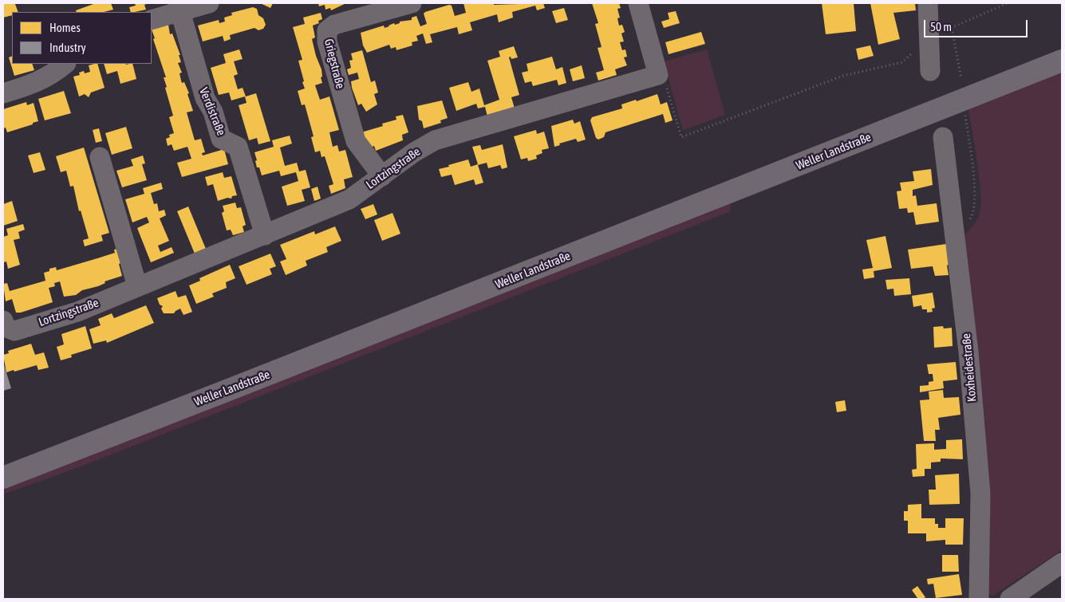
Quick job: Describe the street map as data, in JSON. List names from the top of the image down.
{
  "streets": {
    "main road": ["Weller Landstraße"],
    "street": [
      "Griegstraße",
      "Verdistraße",
      "Lortzingstraße",
      "Koxheidestraße"
    ]
  },
  "crossings": [
    ["Griegstraße", "Lortzingstraße"],
    ["Verdistraße", "Lortzingstraße"]
  ],
  "legend": ["Homes", "Industry"],
  "scale_bar": "50 m"
}
